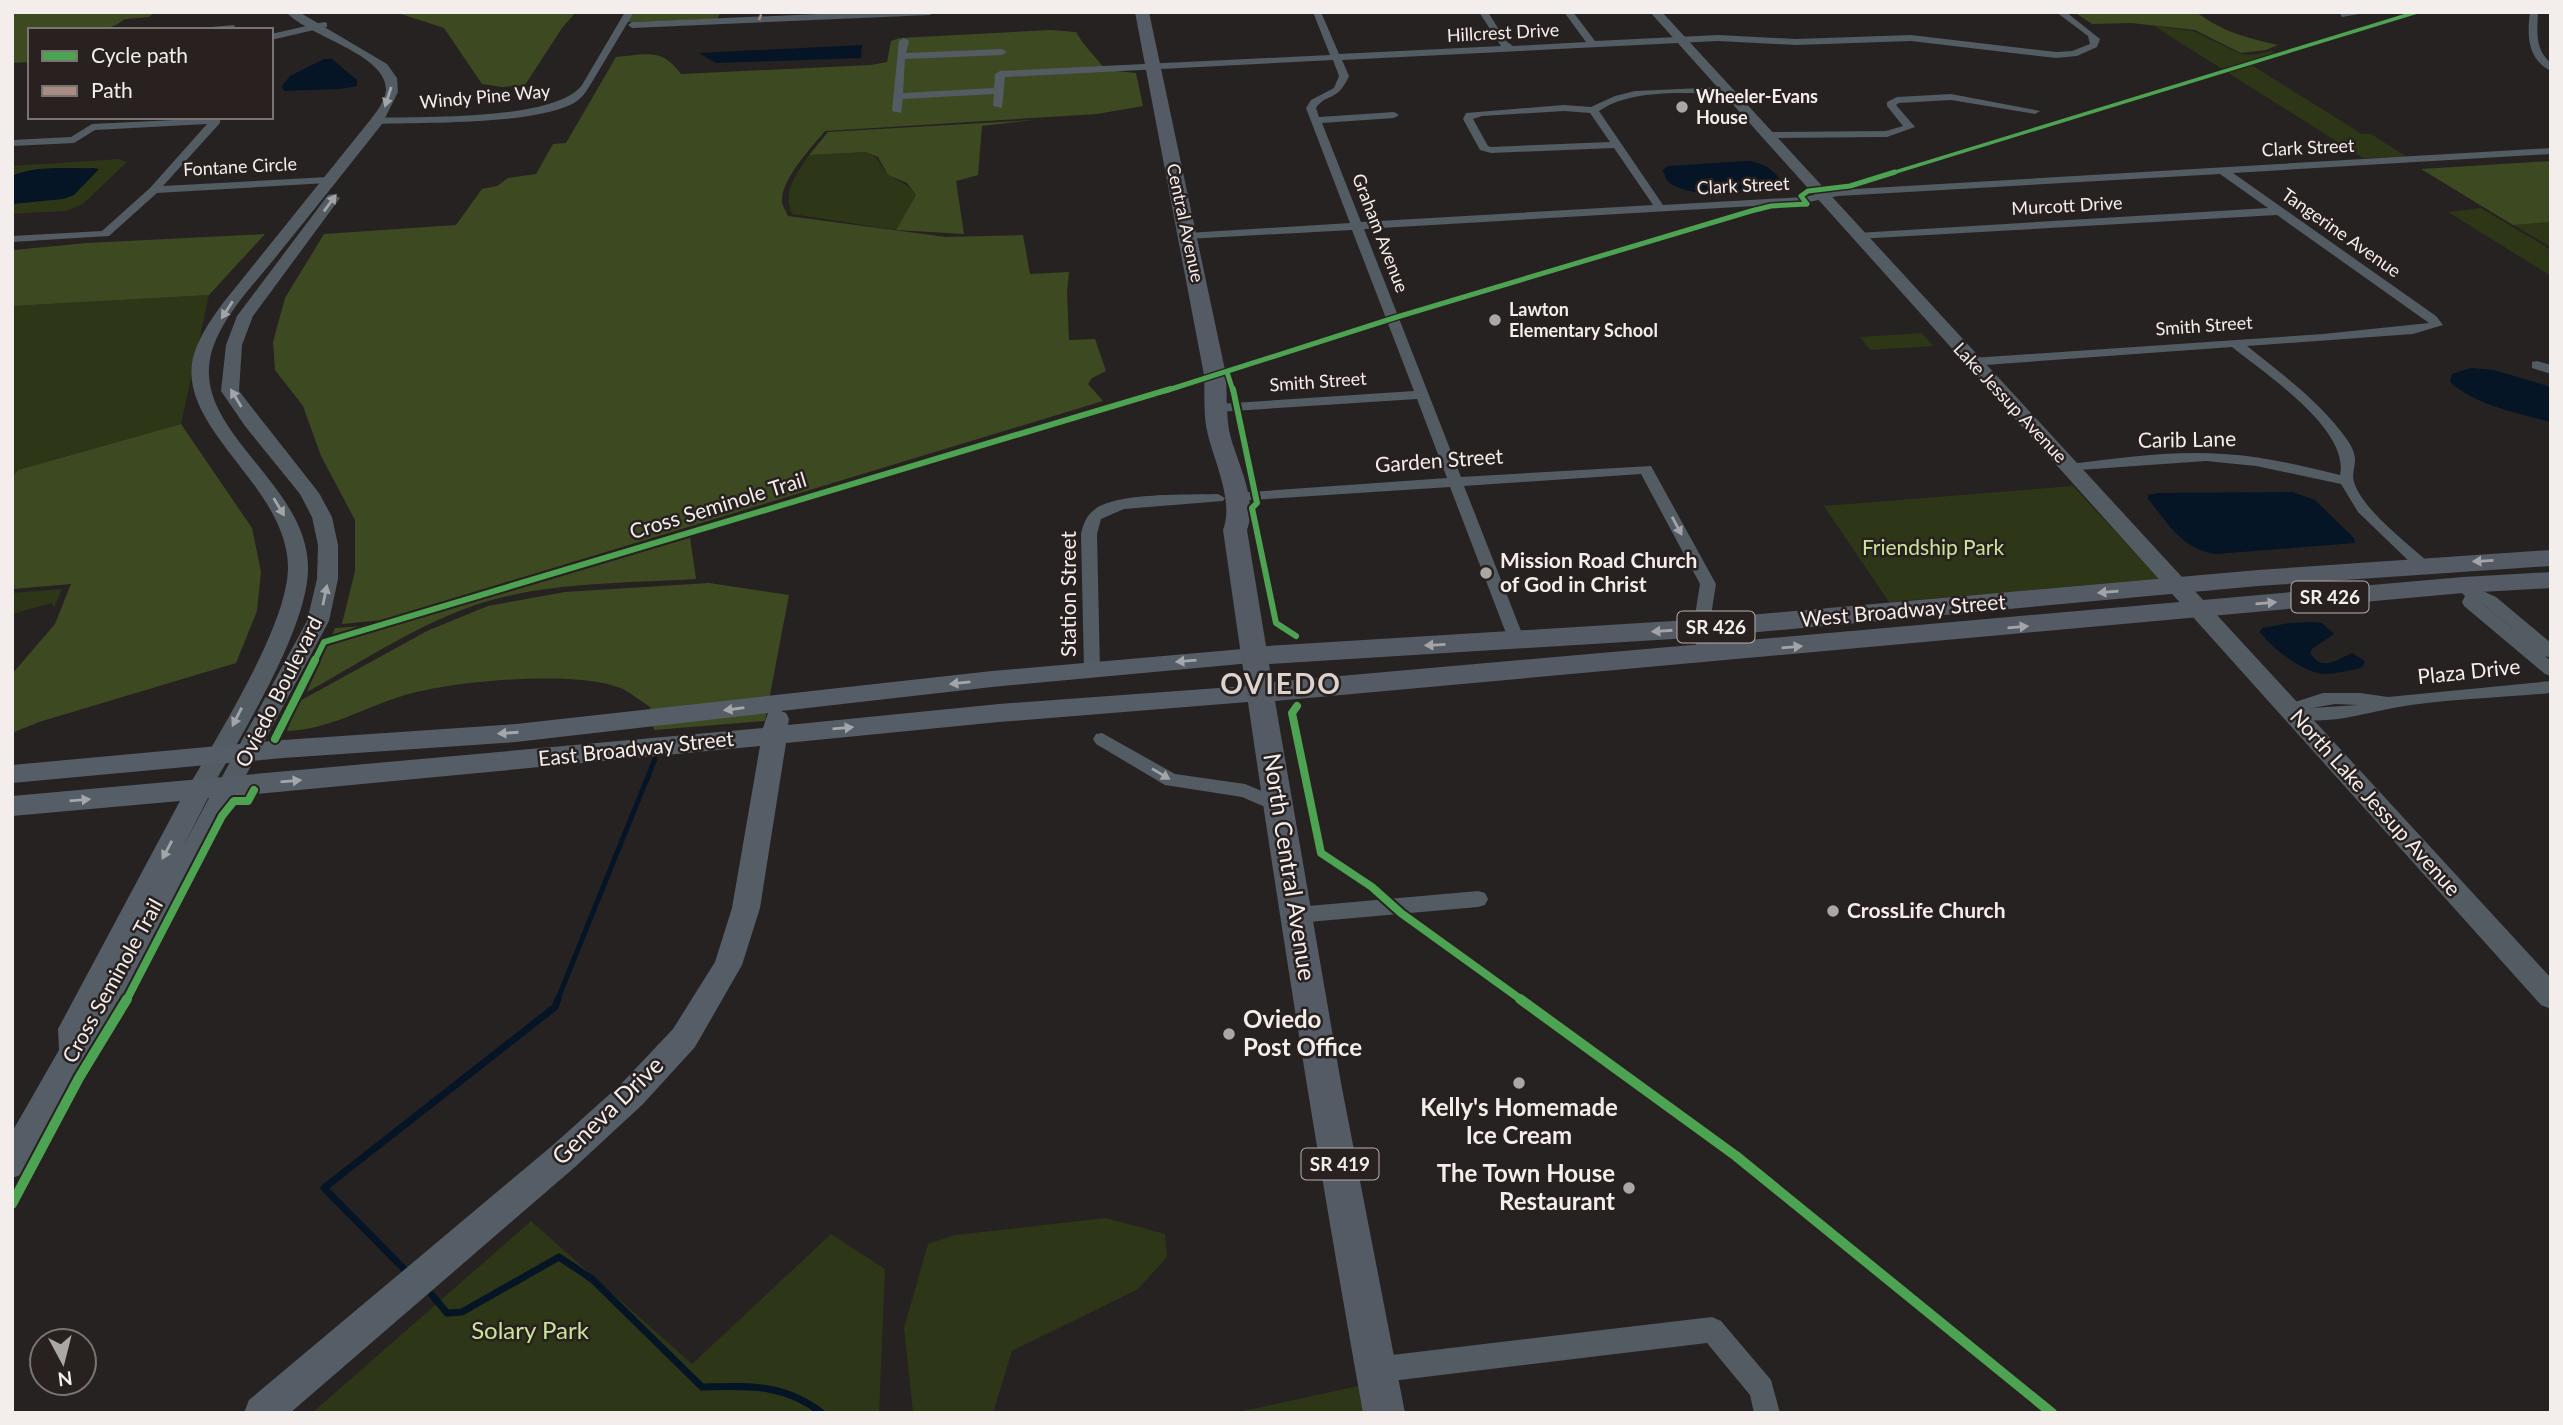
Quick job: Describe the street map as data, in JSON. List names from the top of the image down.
{
  "streets": {
    "main road": [
      "Central Avenue",
      "SR 426",
      "West Broadway Street",
      "Oviedo Boulevard",
      "East Broadway Street",
      "North Central Avenue",
      "Geneva Drive",
      "SR 419"
    ],
    "street": [
      "Hillcrest Drive",
      "Windy Pine Way",
      "Clark Street",
      "Fontane Circle",
      "Murcott Drive",
      "Graham Avenue",
      "Tangerine Avenue",
      "Smith Street",
      "Lake Jessup Avenue",
      "Carib Lane",
      "Garden Street",
      "Station Street",
      "Plaza Drive",
      "North Lake Jessup Avenue"
    ],
    "cycle path": ["Cross Seminole Trail"]
  },
  "crossings": [
    ["Hillcrest Drive", "Central Avenue"],
    ["Hillcrest Drive", "Lake Jessup Avenue"],
    ["Windy Pine Way", "Oviedo Boulevard"],
    ["Clark Street", "Central Avenue"],
    ["Clark Street", "Graham Avenue"],
    ["Clark Street", "Tangerine Avenue"],
    ["Clark Street", "Lake Jessup Avenue"],
    ["Fontane Circle", "Oviedo Boulevard"],
    ["Murcott Drive", "Tangerine Avenue"],
    ["Murcott Drive", "Lake Jessup Avenue"],
    ["Central Avenue", "Smith Street"],
    ["Central Avenue", "Garden Street"],
    ["Central Avenue", "West Broadway Street"],
    ["Central Avenue", "East Broadway Street"],
    ["Central Avenue", "North Central Avenue"],
    ["Graham Avenue", "Smith Street"],
    ["Graham Avenue", "Garden Street"],
    ["Graham Avenue", "West Broadway Street"],
    ["Tangerine Avenue", "Smith Street"],
    ["Smith Street", "Lake Jessup Avenue"],
    ["Lake Jessup Avenue", "Carib Lane"],
    ["Lake Jessup Avenue", "West Broadway Street"],
    ["Lake Jessup Avenue", "North Lake Jessup Avenue"],
    ["Garden Street", "Station Street"],
    ["Garden Street", "West Broadway Street"],
    ["Station Street", "East Broadway Street"],
    ["West Broadway Street", "Plaza Drive"],
    ["West Broadway Street", "East Broadway Street"],
    ["West Broadway Street", "North Lake Jessup Avenue"],
    ["West Broadway Street", "North Central Avenue"],
    ["Plaza Drive", "North Lake Jessup Avenue"],
    ["Oviedo Boulevard", "East Broadway Street"],
    ["East Broadway Street", "North Central Avenue"],
    ["East Broadway Street", "Geneva Drive"]
  ],
  "districts": ["OVIEDO"],
  "parks": ["Friendship Park", "Solary Park"],
  "places": [
    "Wheeler-Evans House",
    "Lawton Elementary School",
    "Mission Road Church of God in Christ",
    "CrossLife Church",
    "Oviedo Post Office",
    "Kelly's Homemade Ice Cream",
    "The Town House Restaurant"
  ],
  "legend": ["Cycle path", "Path"],
  "north": "bottom"
}
